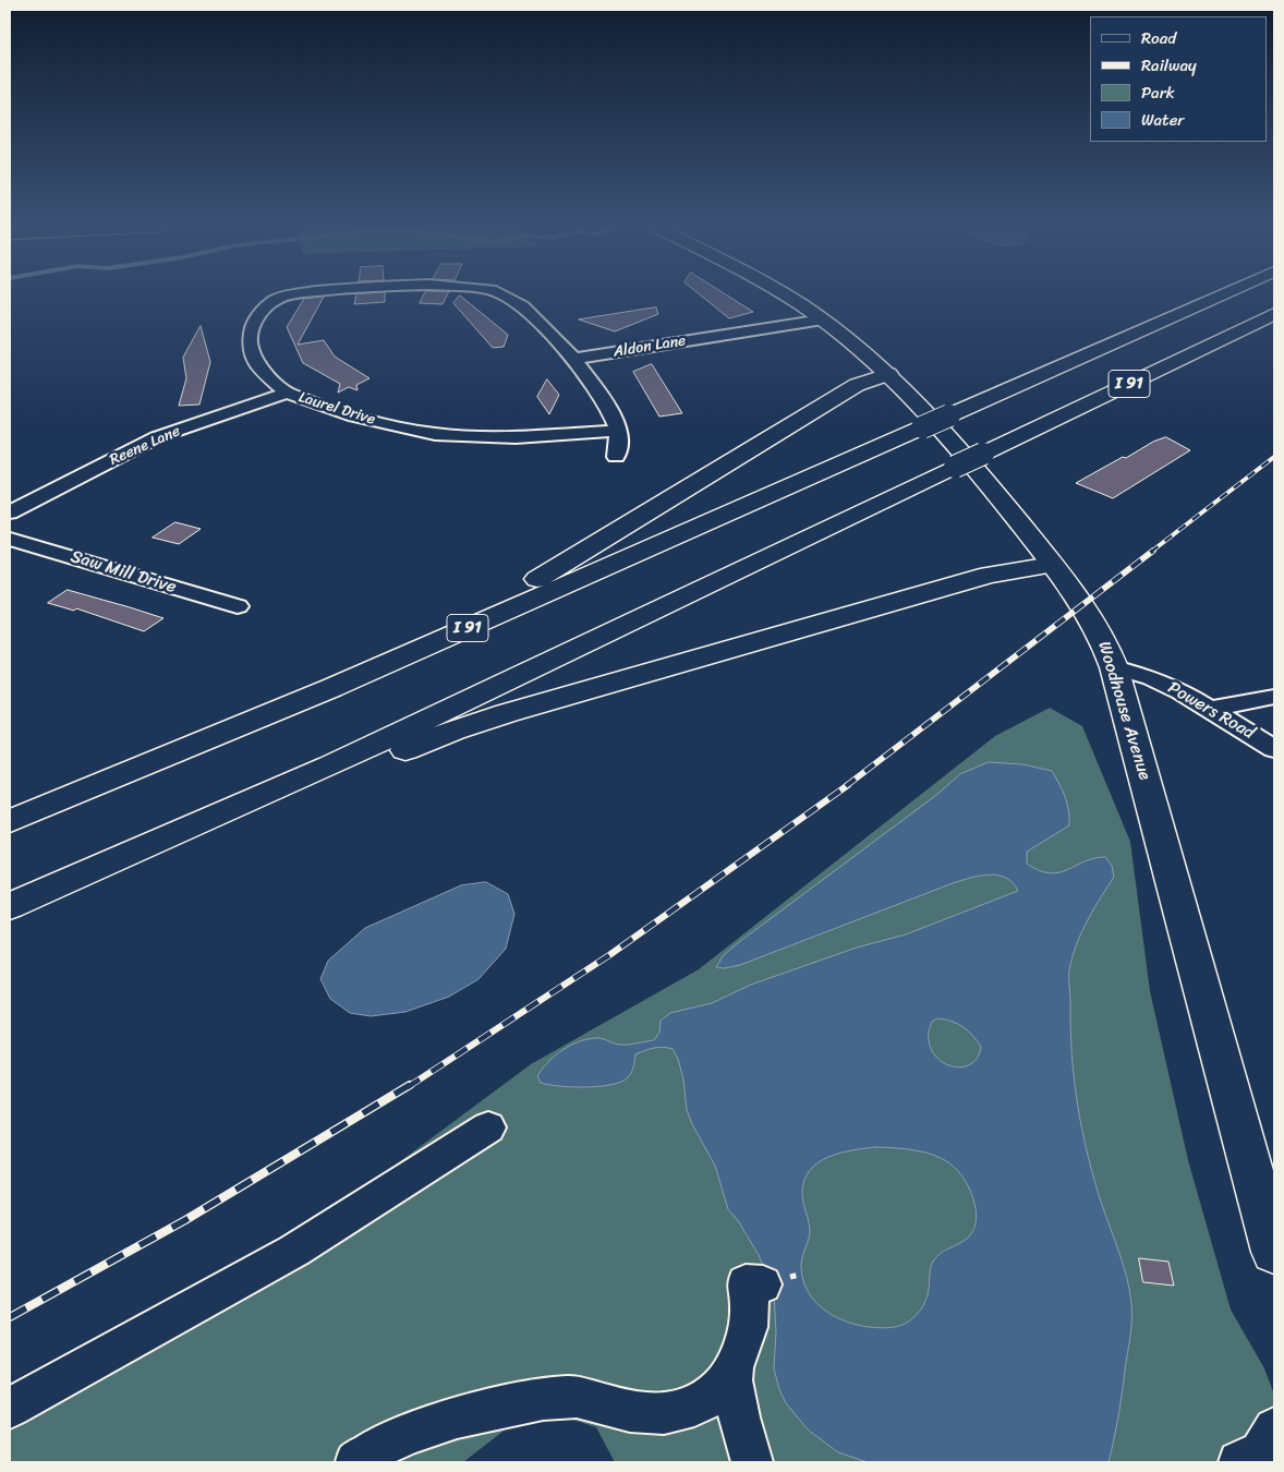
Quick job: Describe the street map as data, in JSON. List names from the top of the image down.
{
  "streets": {
    "main road": ["I 91", "Woodhouse Avenue"],
    "street": [
      "Aldon Lane",
      "Laurel Drive",
      "Reene Lane",
      "Saw Mill Drive",
      "Powers Road"
    ]
  },
  "crossings": [
    ["Aldon Lane", "Laurel Drive"],
    ["Aldon Lane", "Woodhouse Avenue"],
    ["Laurel Drive", "Reene Lane"],
    ["Woodhouse Avenue", "Powers Road"]
  ],
  "legend": [
    "Road",
    "Railway",
    "Park",
    "Water"
  ]
}
